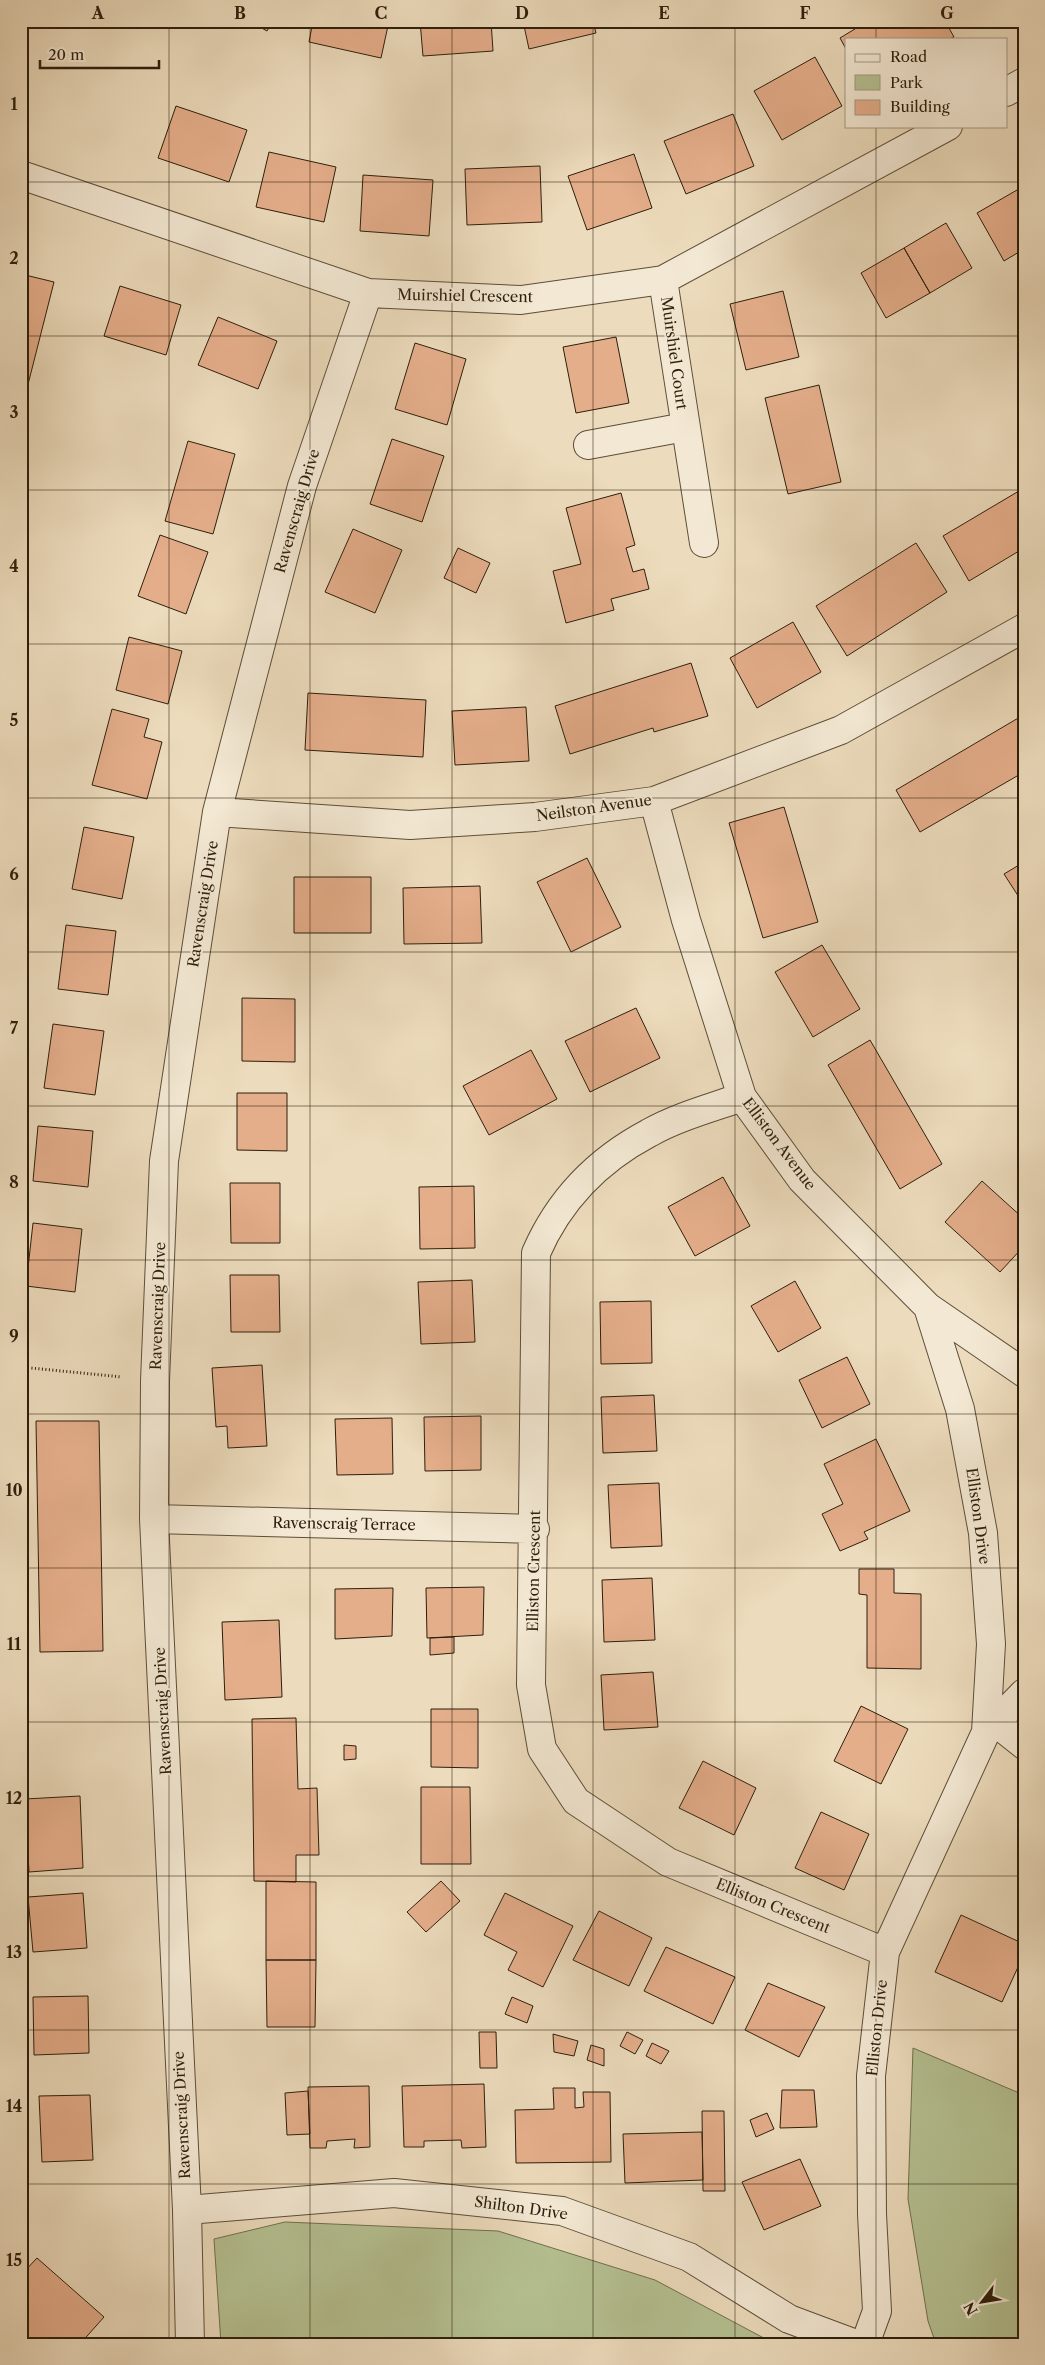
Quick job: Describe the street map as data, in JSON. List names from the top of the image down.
{
  "streets": {
    "street": [
      "Muirshiel Crescent",
      "Muirshiel Court",
      "Ravenscraig Drive",
      "Neilston Avenue",
      "Elliston Avenue",
      "Elliston Drive",
      "Ravenscraig Terrace",
      "Elliston Crescent",
      "Shilton Drive"
    ]
  },
  "crossings": [
    ["Muirshiel Crescent", "Muirshiel Court"],
    ["Muirshiel Crescent", "Ravenscraig Drive"],
    ["Ravenscraig Drive", "Neilston Avenue"],
    ["Ravenscraig Drive", "Ravenscraig Terrace"],
    ["Ravenscraig Drive", "Shilton Drive"],
    ["Neilston Avenue", "Elliston Avenue"],
    ["Elliston Avenue", "Elliston Drive"],
    ["Elliston Avenue", "Elliston Crescent"],
    ["Elliston Drive", "Elliston Crescent"],
    ["Ravenscraig Terrace", "Elliston Crescent"]
  ],
  "legend": ["Road", "Park", "Building"],
  "scale_bar": "20 m",
  "north": "bottom left",
  "grid": {
    "columns": [
      "A",
      "B",
      "C",
      "D",
      "E",
      "F",
      "G"
    ],
    "rows": [
      "1",
      "2",
      "3",
      "4",
      "5",
      "6",
      "7",
      "8",
      "9",
      "10",
      "11",
      "12",
      "13",
      "14",
      "15"
    ]
  }
}
